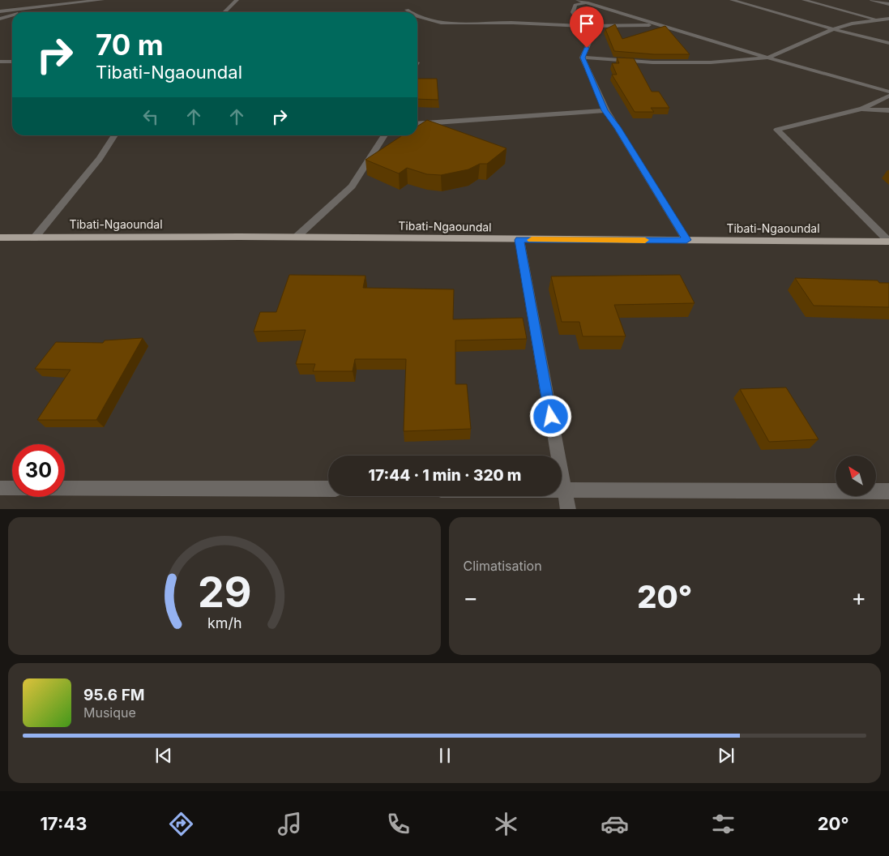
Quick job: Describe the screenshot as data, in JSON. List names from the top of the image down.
{
  "streets": {
    "highway": ["Tibati-Ngaoundal"]
  },
  "north": "top left",
  "page": {
    "turn": ["70 m", "Tibati-Ngaoundal"],
    "limit": "30",
    "trip": "17:44 · 1 min · 320 m",
    "tile": "Climatisation",
    "heat": ["−", "20°", "+"],
    "song": ["95.6 FM", "Musique"],
    "tabs": ["17:43", "20°"],
    "gauge": ["29", "km/h"]
  }
}
